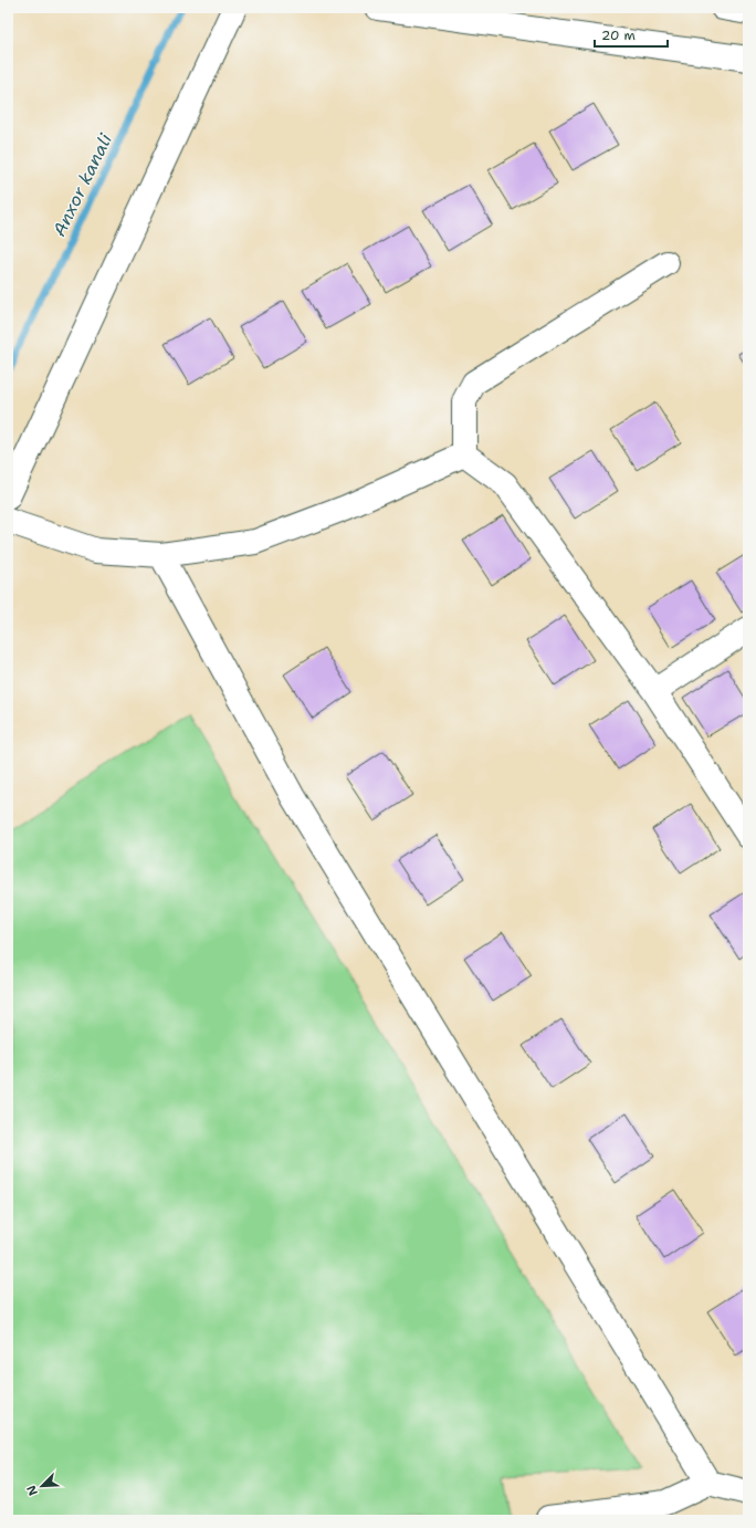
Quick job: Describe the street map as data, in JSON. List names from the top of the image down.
{
  "water": ["Anxor kanali"],
  "scale_bar": "20 m",
  "north": "bottom left"
}
